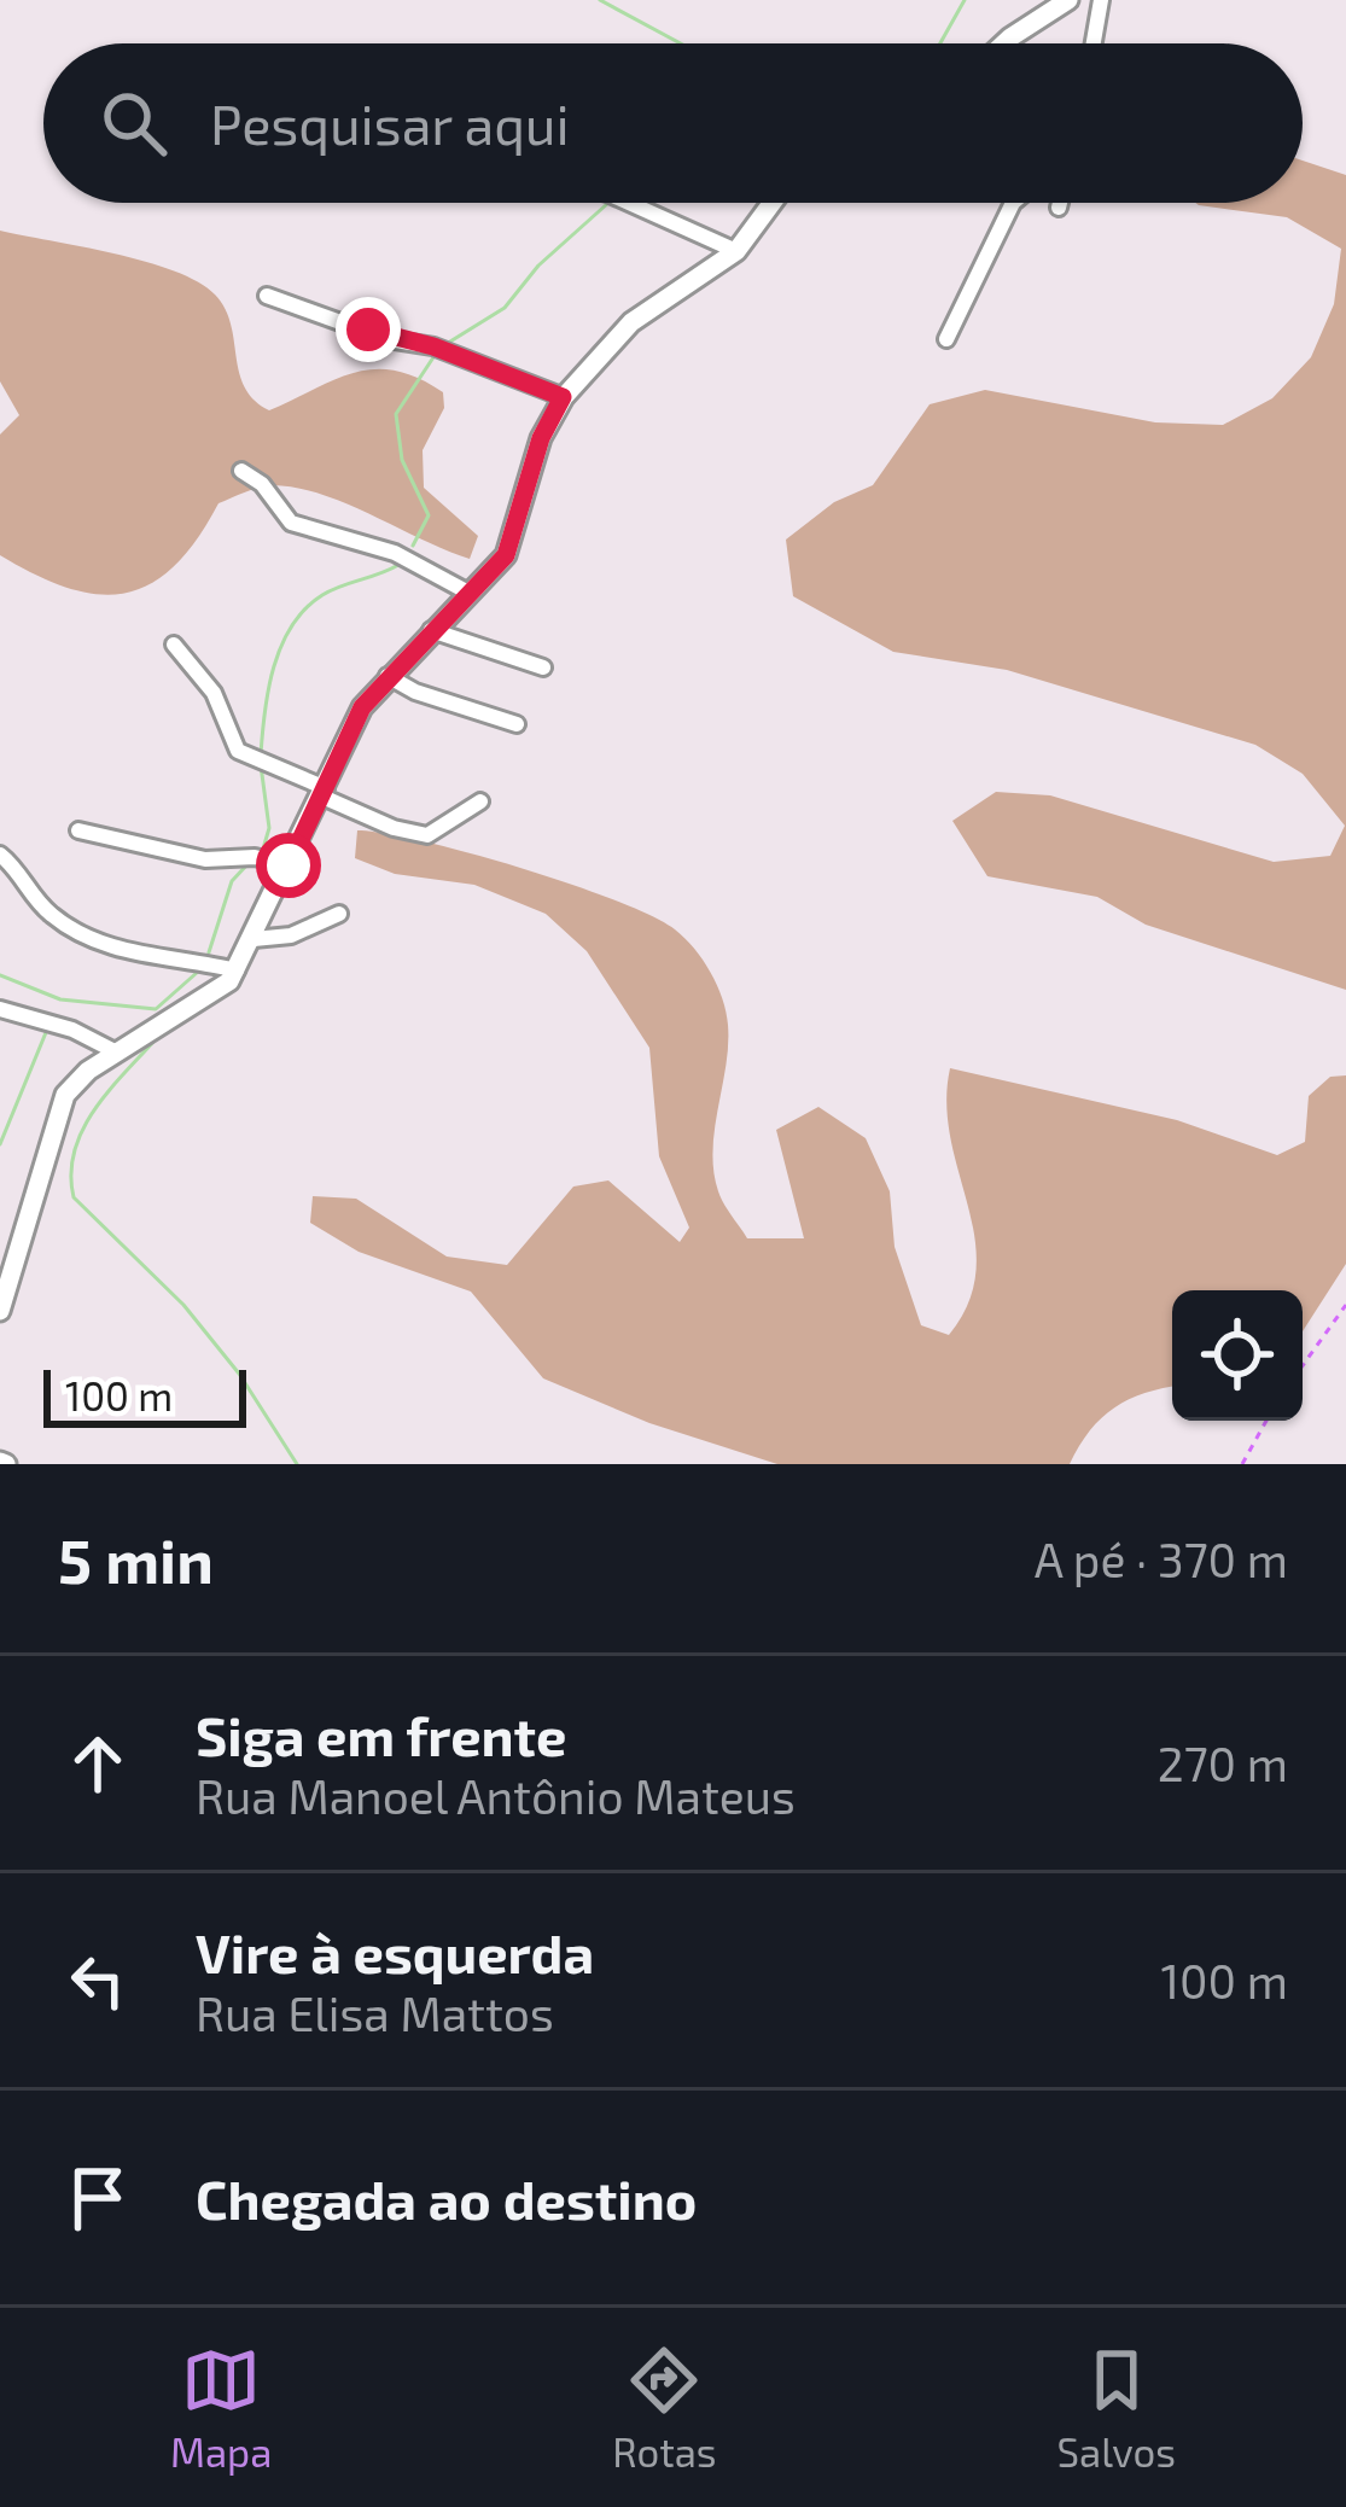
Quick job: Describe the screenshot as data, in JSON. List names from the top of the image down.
{
  "scale_bar": "100 m",
  "page": {
    "search": "Pesquisar aqui",
    "scale": "100 m",
    "heading": ["5 min", "A pé · 370 m"],
    "list": [
      ["Siga em frente", "Rua Manoel Antônio Mateus", "270 m"],
      ["Vire à esquerda", "Rua Elisa Mattos", "100 m"],
      "Chegada ao destino"
    ],
    "nav": ["Mapa", "Rotas", "Salvos"]
  }
}
